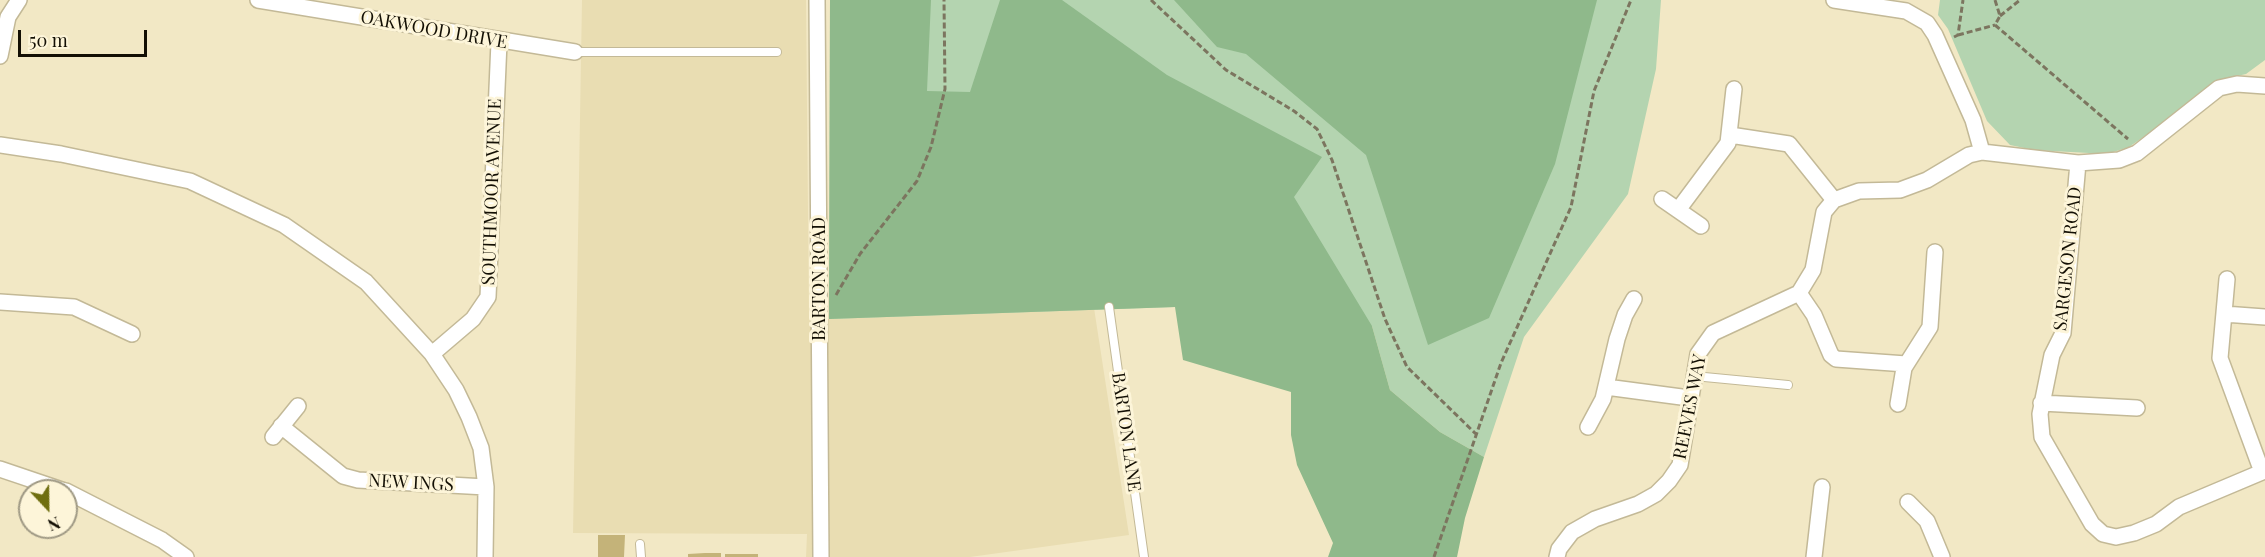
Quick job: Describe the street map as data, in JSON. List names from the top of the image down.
{
  "streets": {
    "street": [
      "OAKWOOD DRIVE",
      "SOUTHMOOR AVENUE",
      "SARGESON ROAD",
      "BARTON ROAD",
      "REEVES WAY",
      "NEW INGS"
    ],
    "lane": ["BARTON LANE"]
  },
  "crossings": [
    ["OAKWOOD DRIVE", "SOUTHMOOR AVENUE"]
  ],
  "scale_bar": "50 m",
  "north": "bottom"
}
